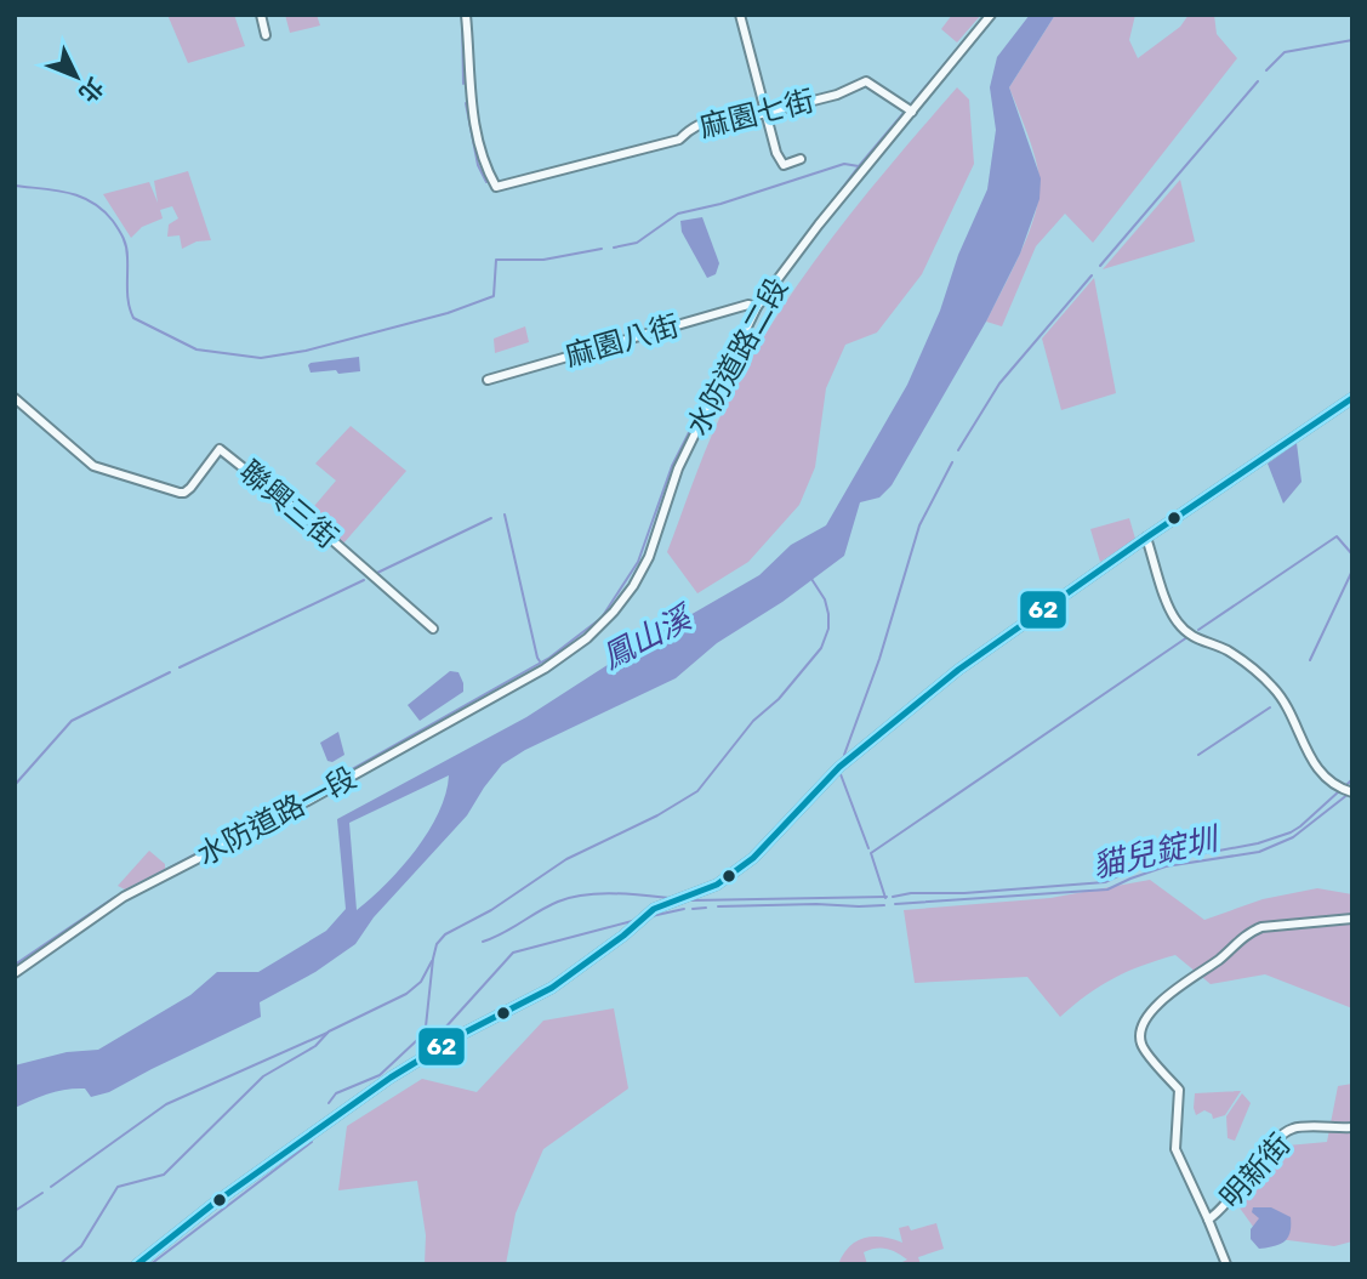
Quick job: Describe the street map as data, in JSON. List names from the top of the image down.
{
  "streets": {
    "street": [
      "麻園七街",
      "麻園八街",
      "水防道路二段",
      "聯興三街",
      "水防道路一段",
      "明新街"
    ]
  },
  "crossings": [
    ["麻園七街", "水防道路二段"],
    ["麻園八街", "水防道路二段"],
    ["水防道路二段", "水防道路一段"]
  ],
  "water": ["鳳山溪", "貓兒錠圳"],
  "lines": ["transit line 62"],
  "north": "bottom right"
}
